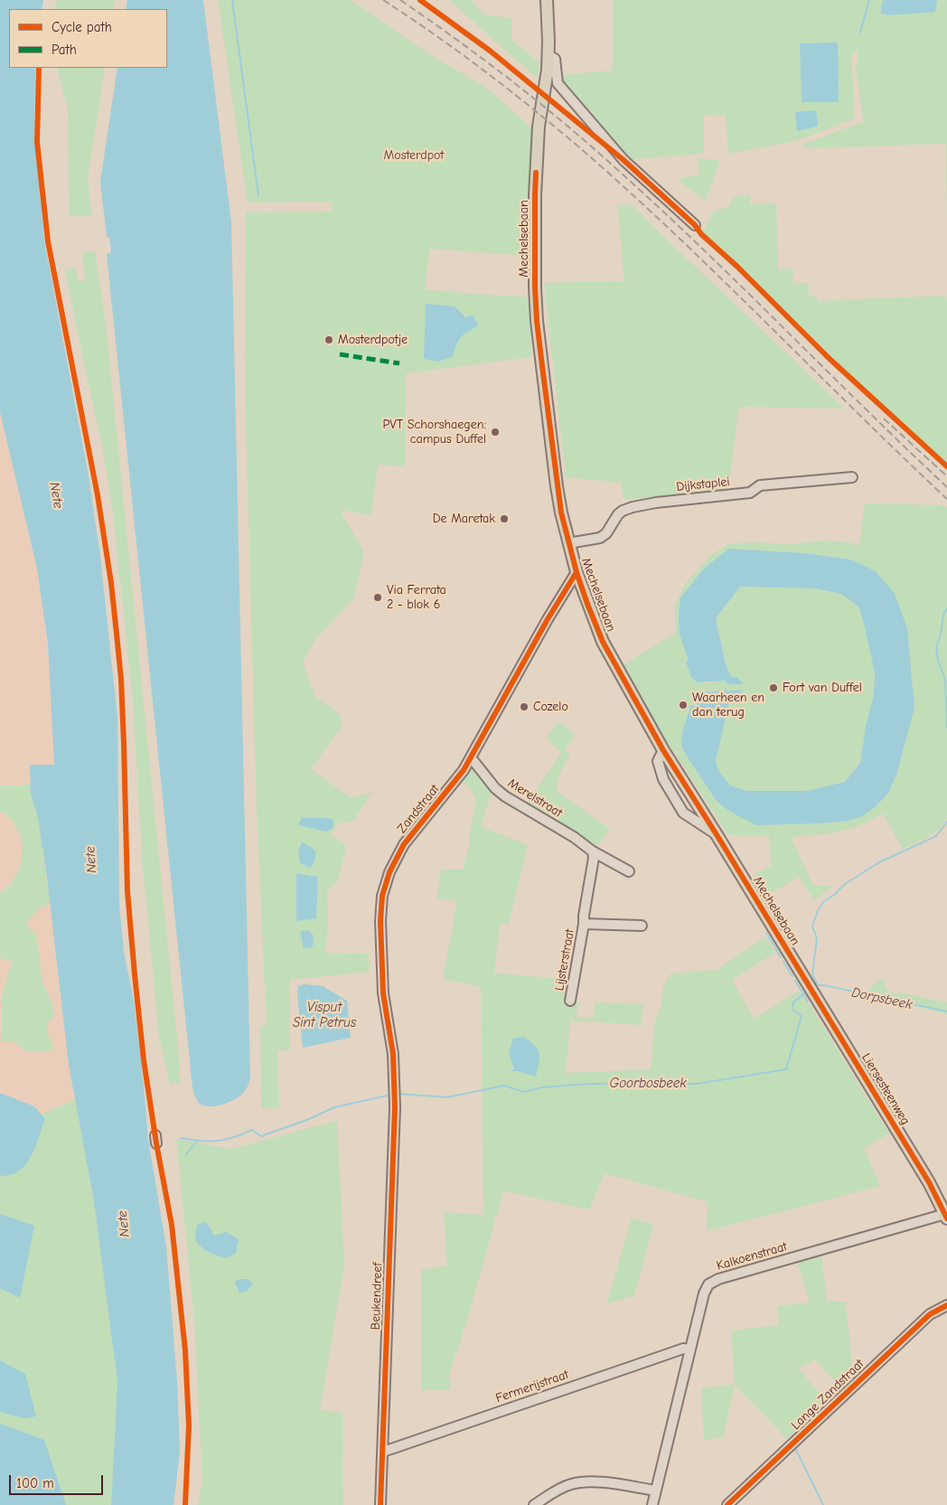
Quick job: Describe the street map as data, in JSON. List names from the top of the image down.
{
  "streets": {
    "main road": ["Mechelsebaan", "Liersesteenweg"],
    "street": [
      "Dijkstaplei",
      "Merelstraat",
      "Zandstraat",
      "Lijsterstraat",
      "Kalkoenstraat",
      "Beukendreef",
      "Fermerijstraat",
      "Lange Zandstraat"
    ]
  },
  "crossings": [
    ["Mechelsebaan", "Dijkstaplei"],
    ["Mechelsebaan", "Zandstraat"],
    ["Mechelsebaan", "Liersesteenweg"],
    ["Merelstraat", "Zandstraat"],
    ["Zandstraat", "Beukendreef"],
    ["Liersesteenweg", "Kalkoenstraat"],
    ["Kalkoenstraat", "Fermerijstraat"],
    ["Beukendreef", "Fermerijstraat"]
  ],
  "water": [
    "Nete",
    "Dorpsbeek",
    "Visput Sint Petrus",
    "Goorbosbeek"
  ],
  "parks": ["Mosterdpot"],
  "places": [
    "Mosterdpotje",
    "PVT Schorshaegen: campus Duffel",
    "De Maretak",
    "Via Ferrata 2 - blok 6",
    "Fort van Duffel",
    "Waarheen en dan terug",
    "Cozelo"
  ],
  "legend": ["Cycle path", "Path"],
  "scale_bar": "100 m"
}
